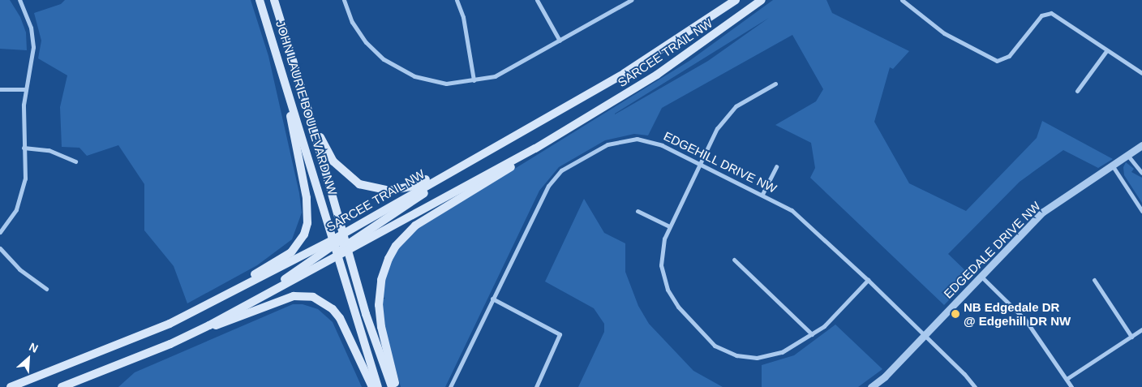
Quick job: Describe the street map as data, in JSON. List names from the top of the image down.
{
  "streets": {
    "main road": ["SARCEE TRAIL NW", "JOHN LAURIE BOULEVARD NW"],
    "street": ["EDGEHILL DRIVE NW", "EDGEDALE DRIVE NW"]
  },
  "crossings": [
    ["SARCEE TRAIL NW", "JOHN LAURIE BOULEVARD NW"],
    ["EDGEHILL DRIVE NW", "EDGEDALE DRIVE NW"]
  ],
  "places": ["NB Edgedale DR @ Edgehill DR NW"],
  "north": "top right"
}
